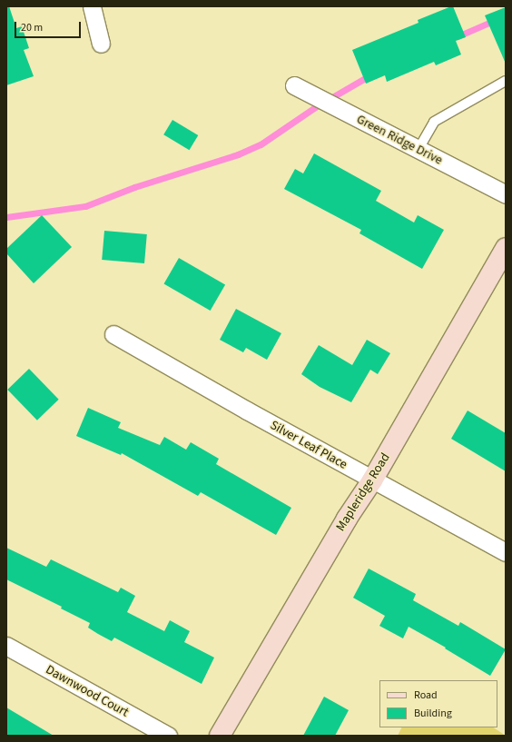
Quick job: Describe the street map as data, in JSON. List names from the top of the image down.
{
  "streets": {
    "street": [
      "Green Ridge Drive",
      "Silver Leaf Place",
      "Mapleridge Road",
      "Dawnwood Court"
    ]
  },
  "crossings": [
    ["Silver Leaf Place", "Mapleridge Road"]
  ],
  "legend": ["Road", "Building"],
  "scale_bar": "20 m"
}
